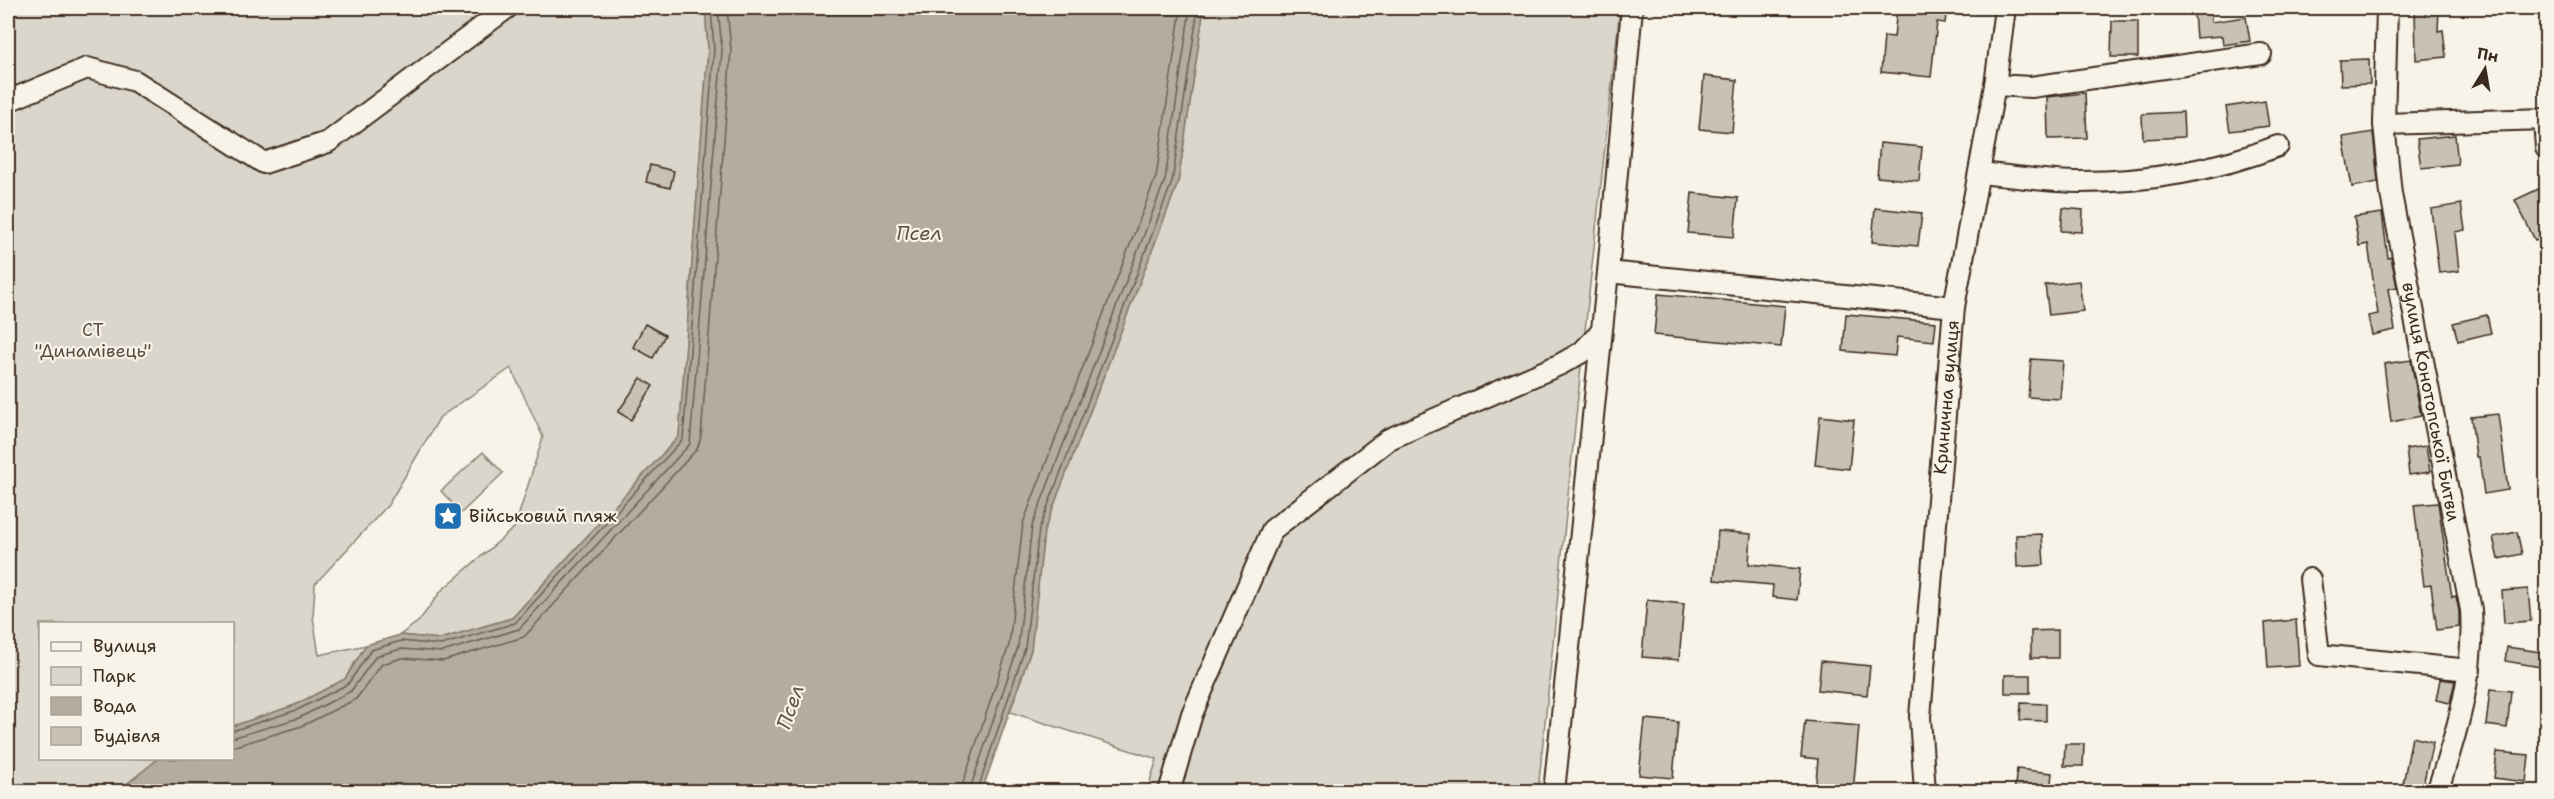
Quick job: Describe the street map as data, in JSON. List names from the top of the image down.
{
  "streets": {
    "street": ["Кринична вулиця", "вулиця Конотопської Битви"]
  },
  "water": ["Псел"],
  "parks": ["СТ \"Динамівець\""],
  "places": {
    "place": ["Військовий пляж"]
  },
  "legend": [
    "Вулиця",
    "Парк",
    "Вода",
    "Будівля"
  ],
  "north": "top"
}
